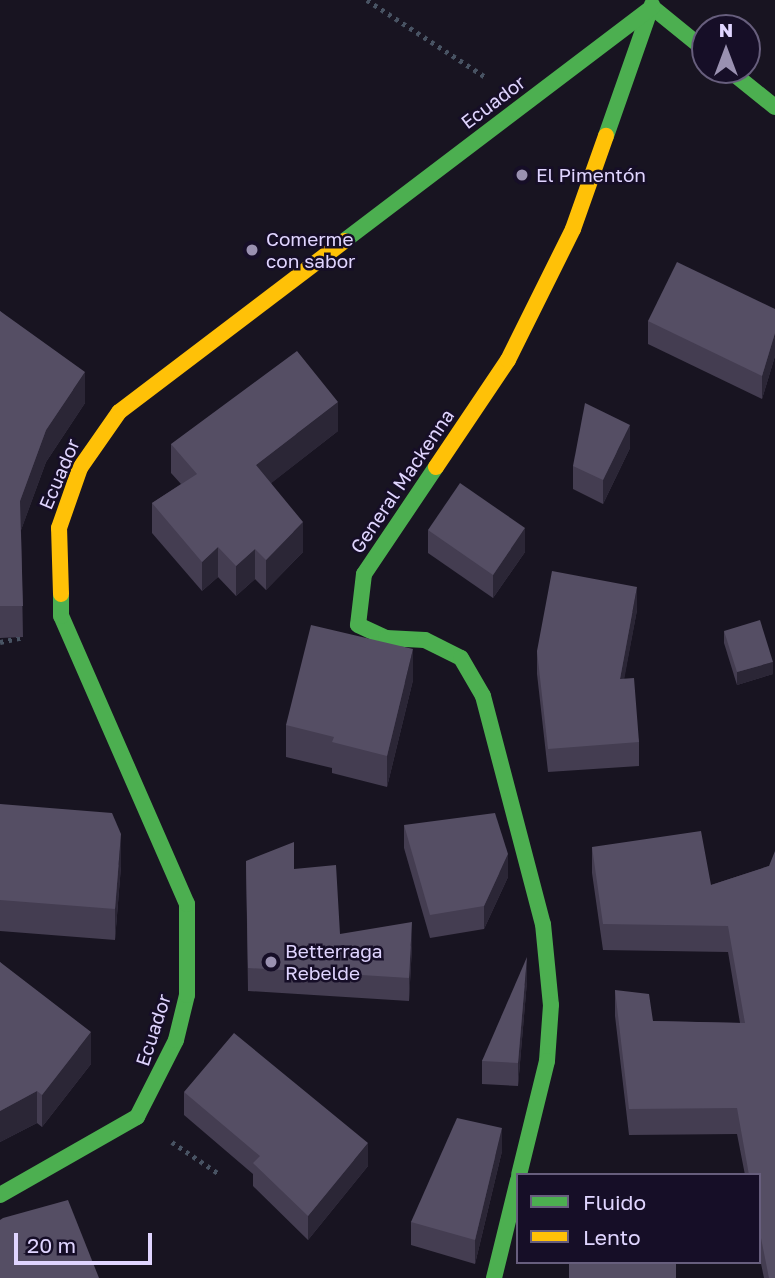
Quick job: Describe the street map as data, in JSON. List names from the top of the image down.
{
  "streets": {
    "main road": ["Ecuador", "General Mackenna"]
  },
  "crossings": [
    ["Ecuador", "General Mackenna"]
  ],
  "places": ["El Pimentón", "Comerme con sabor", "Betterraga Rebelde"],
  "legend": ["Fluido", "Lento"],
  "scale_bar": "20 m",
  "north": "top"
}
